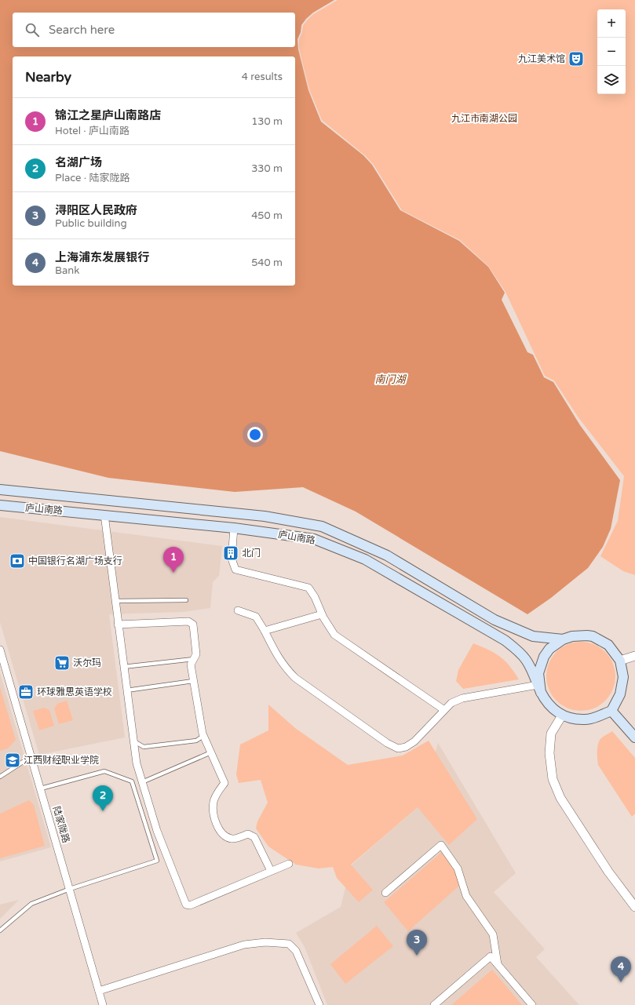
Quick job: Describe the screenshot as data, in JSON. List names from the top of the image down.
{
  "streets": {
    "main road": ["庐山南路"],
    "street": ["陆家陇路"]
  },
  "water": ["南门湖"],
  "parks": ["九江市南湖公园"],
  "places": {
    "theatre": ["九江美术馆"],
    "building": ["北门"],
    "bank": ["中国银行名湖广场支行"],
    "supermarket": ["沃尔玛"],
    "office": ["环球雅思英语学校"],
    "school or university": ["江西财经职业学院"]
  },
  "page": {
    "map_buttons": ["+", "−"],
    "search": "Search here",
    "heading": ["Nearby", "4 results"],
    "list": [
      {
        "mark": "1",
        "name": "锦江之星庐山南路店",
        "note": "Hotel · 庐山南路",
        "value": "130 m"
      },
      {
        "mark": "2",
        "name": "名湖广场",
        "note": "Place · 陆家陇路",
        "value": "330 m"
      },
      {
        "mark": "3",
        "name": "浔阳区人民政府",
        "note": "Public building",
        "value": "450 m"
      },
      {
        "mark": "4",
        "name": "上海浦东发展银行",
        "note": "Bank",
        "value": "540 m"
      }
    ],
    "pins": [
      "1",
      "2",
      "3",
      "4"
    ]
  }
}
